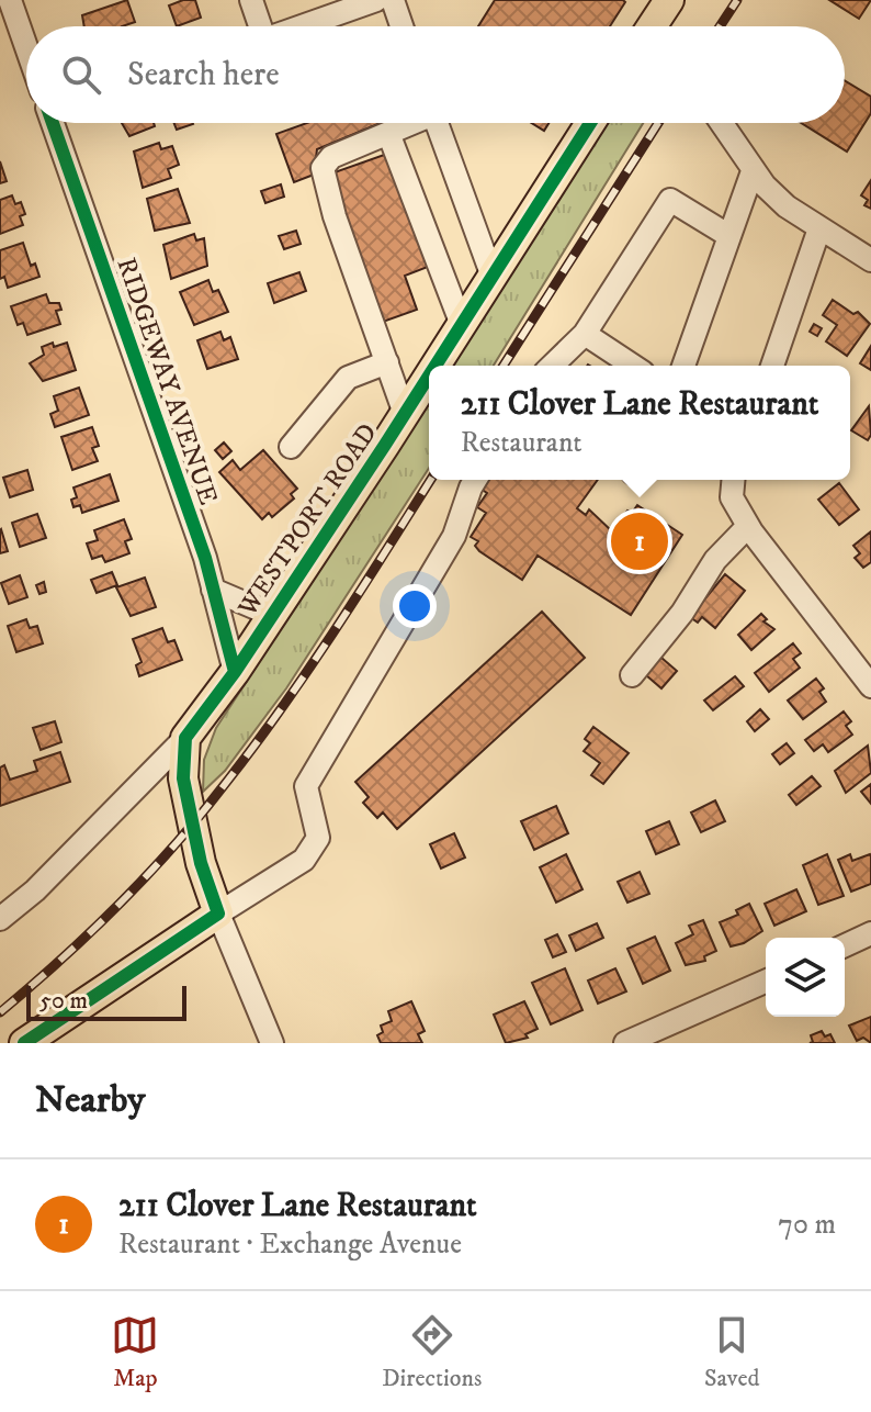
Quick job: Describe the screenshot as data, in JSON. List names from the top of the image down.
{
  "streets": {
    "main road": ["WESTPORT ROAD"],
    "street": ["RIDGEWAY AVENUE"]
  },
  "crossings": [
    ["RIDGEWAY AVENUE", "WESTPORT ROAD"]
  ],
  "scale_bar": "50 m",
  "page": {
    "search": "Search here",
    "popup": ["211 Clover Lane Restaurant", "Restaurant"],
    "pins": "1",
    "scale": "50 m",
    "heading": "Nearby",
    "list": [
      {
        "mark": "1",
        "name": "211 Clover Lane Restaurant",
        "note": "Restaurant · Exchange Avenue",
        "value": "70 m"
      }
    ],
    "nav": ["Map", "Directions", "Saved"]
  }
}
